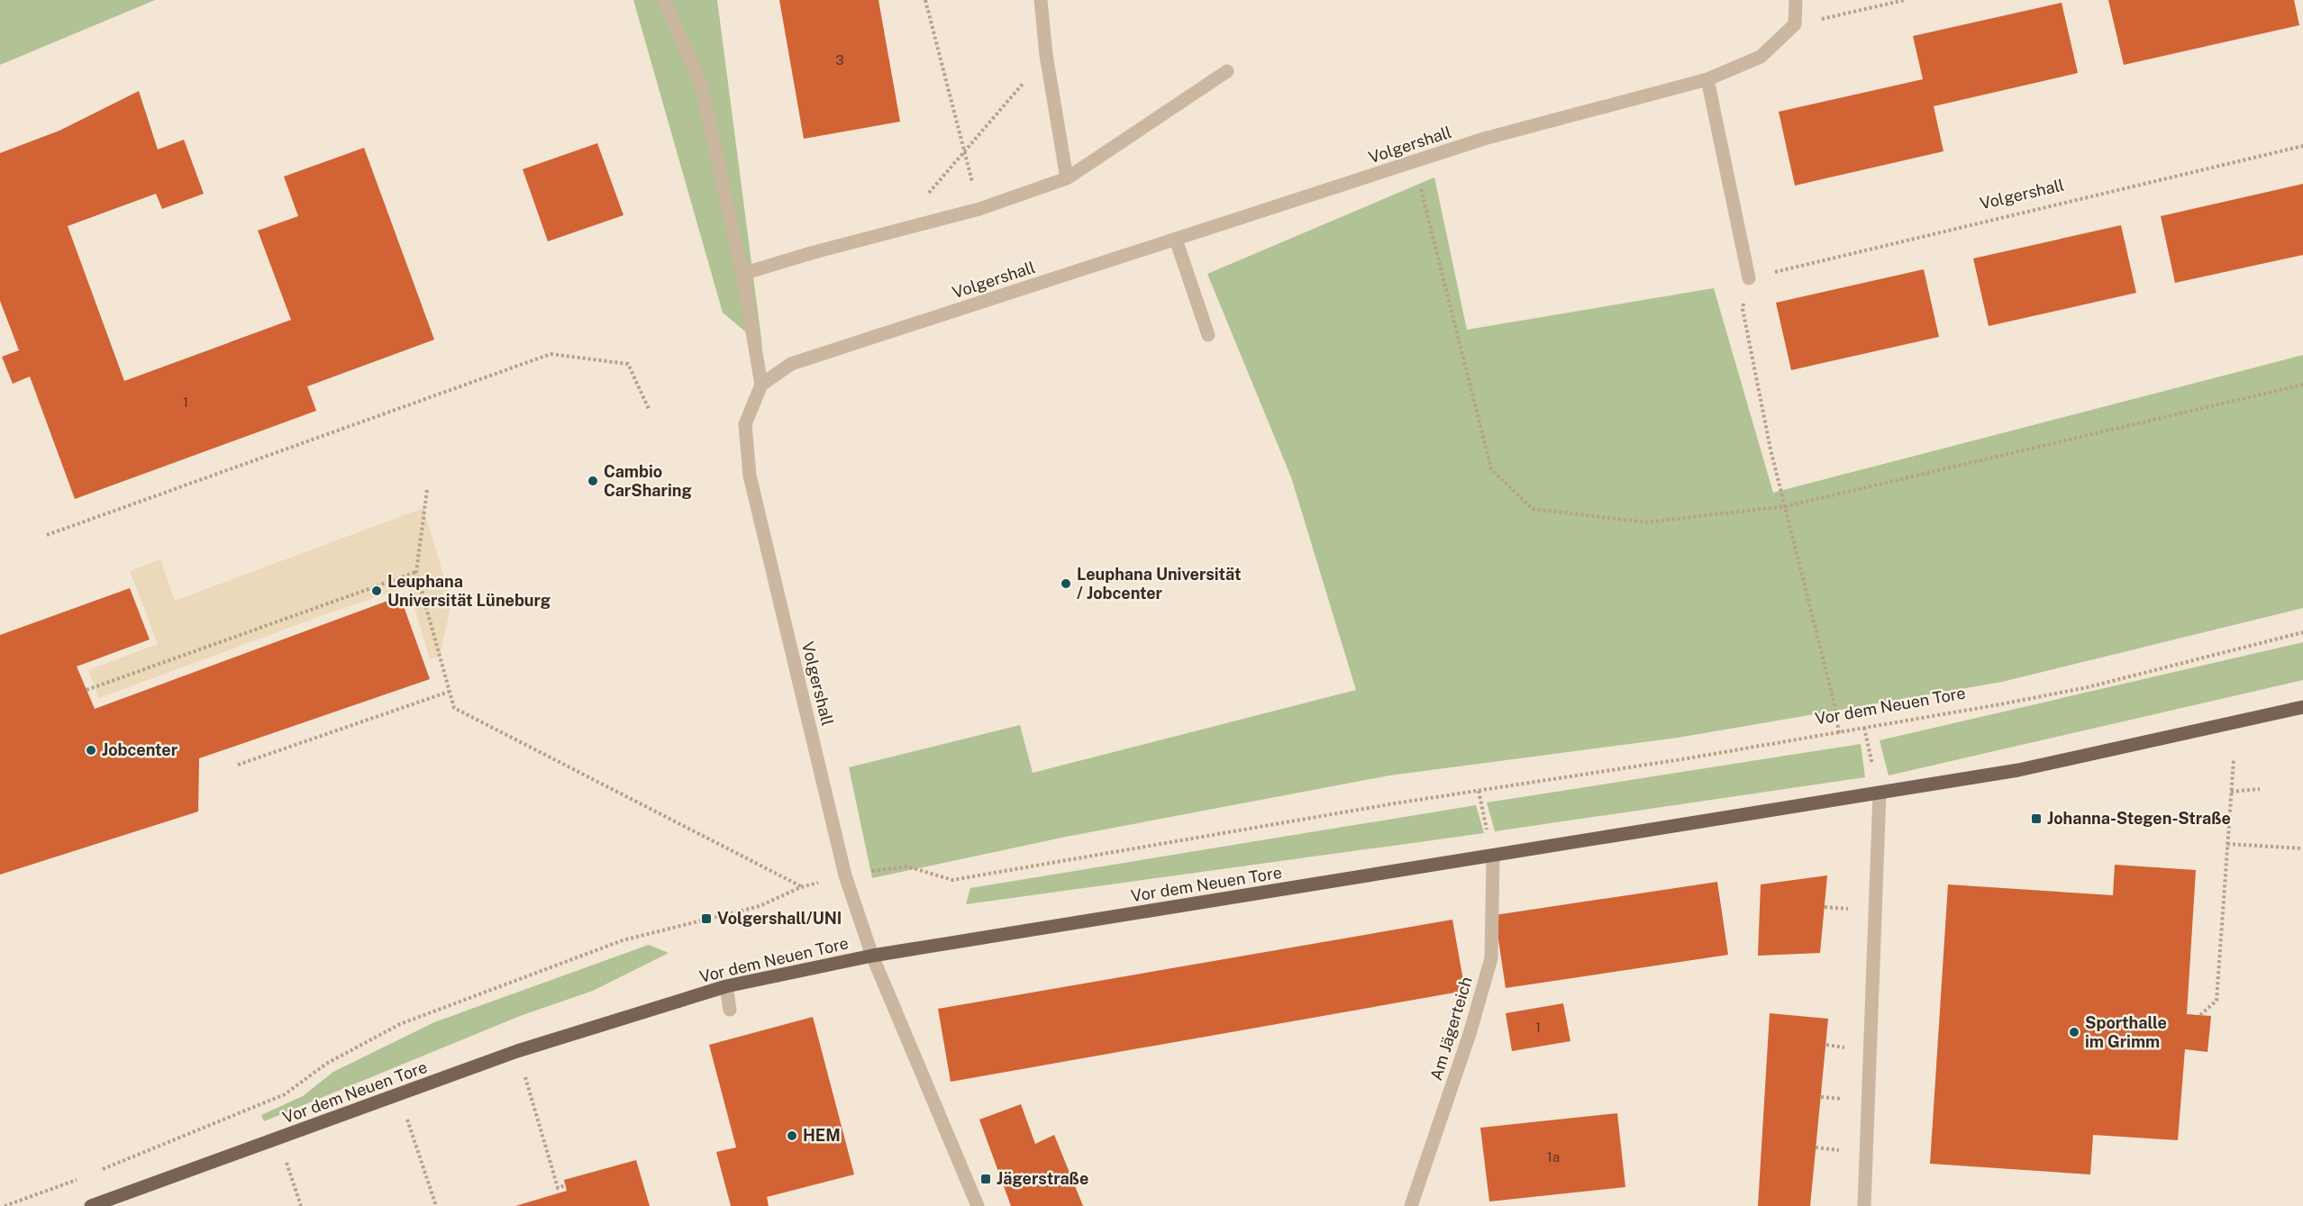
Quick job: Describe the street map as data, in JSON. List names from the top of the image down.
{
  "streets": {
    "main road": ["Vor dem Neuen Tore"],
    "street": ["Volgershall", "Am Jägerteich"]
  },
  "crossings": [
    ["Volgershall", "Vor dem Neuen Tore"],
    ["Vor dem Neuen Tore", "Am Jägerteich"]
  ],
  "places": {
    "other": [
      "Cambio CarSharing",
      "Leuphana Universität / Jobcenter",
      "Leuphana Universität Lüneburg",
      "Jobcenter",
      "Sporthalle im Grimm",
      "HEM"
    ],
    "transit": ["Johanna-Stegen-Straße", "Volgershall/UNI", "Jägerstraße"]
  },
  "house_numbers": [
    "3",
    "1",
    "1",
    "1a"
  ]
}
